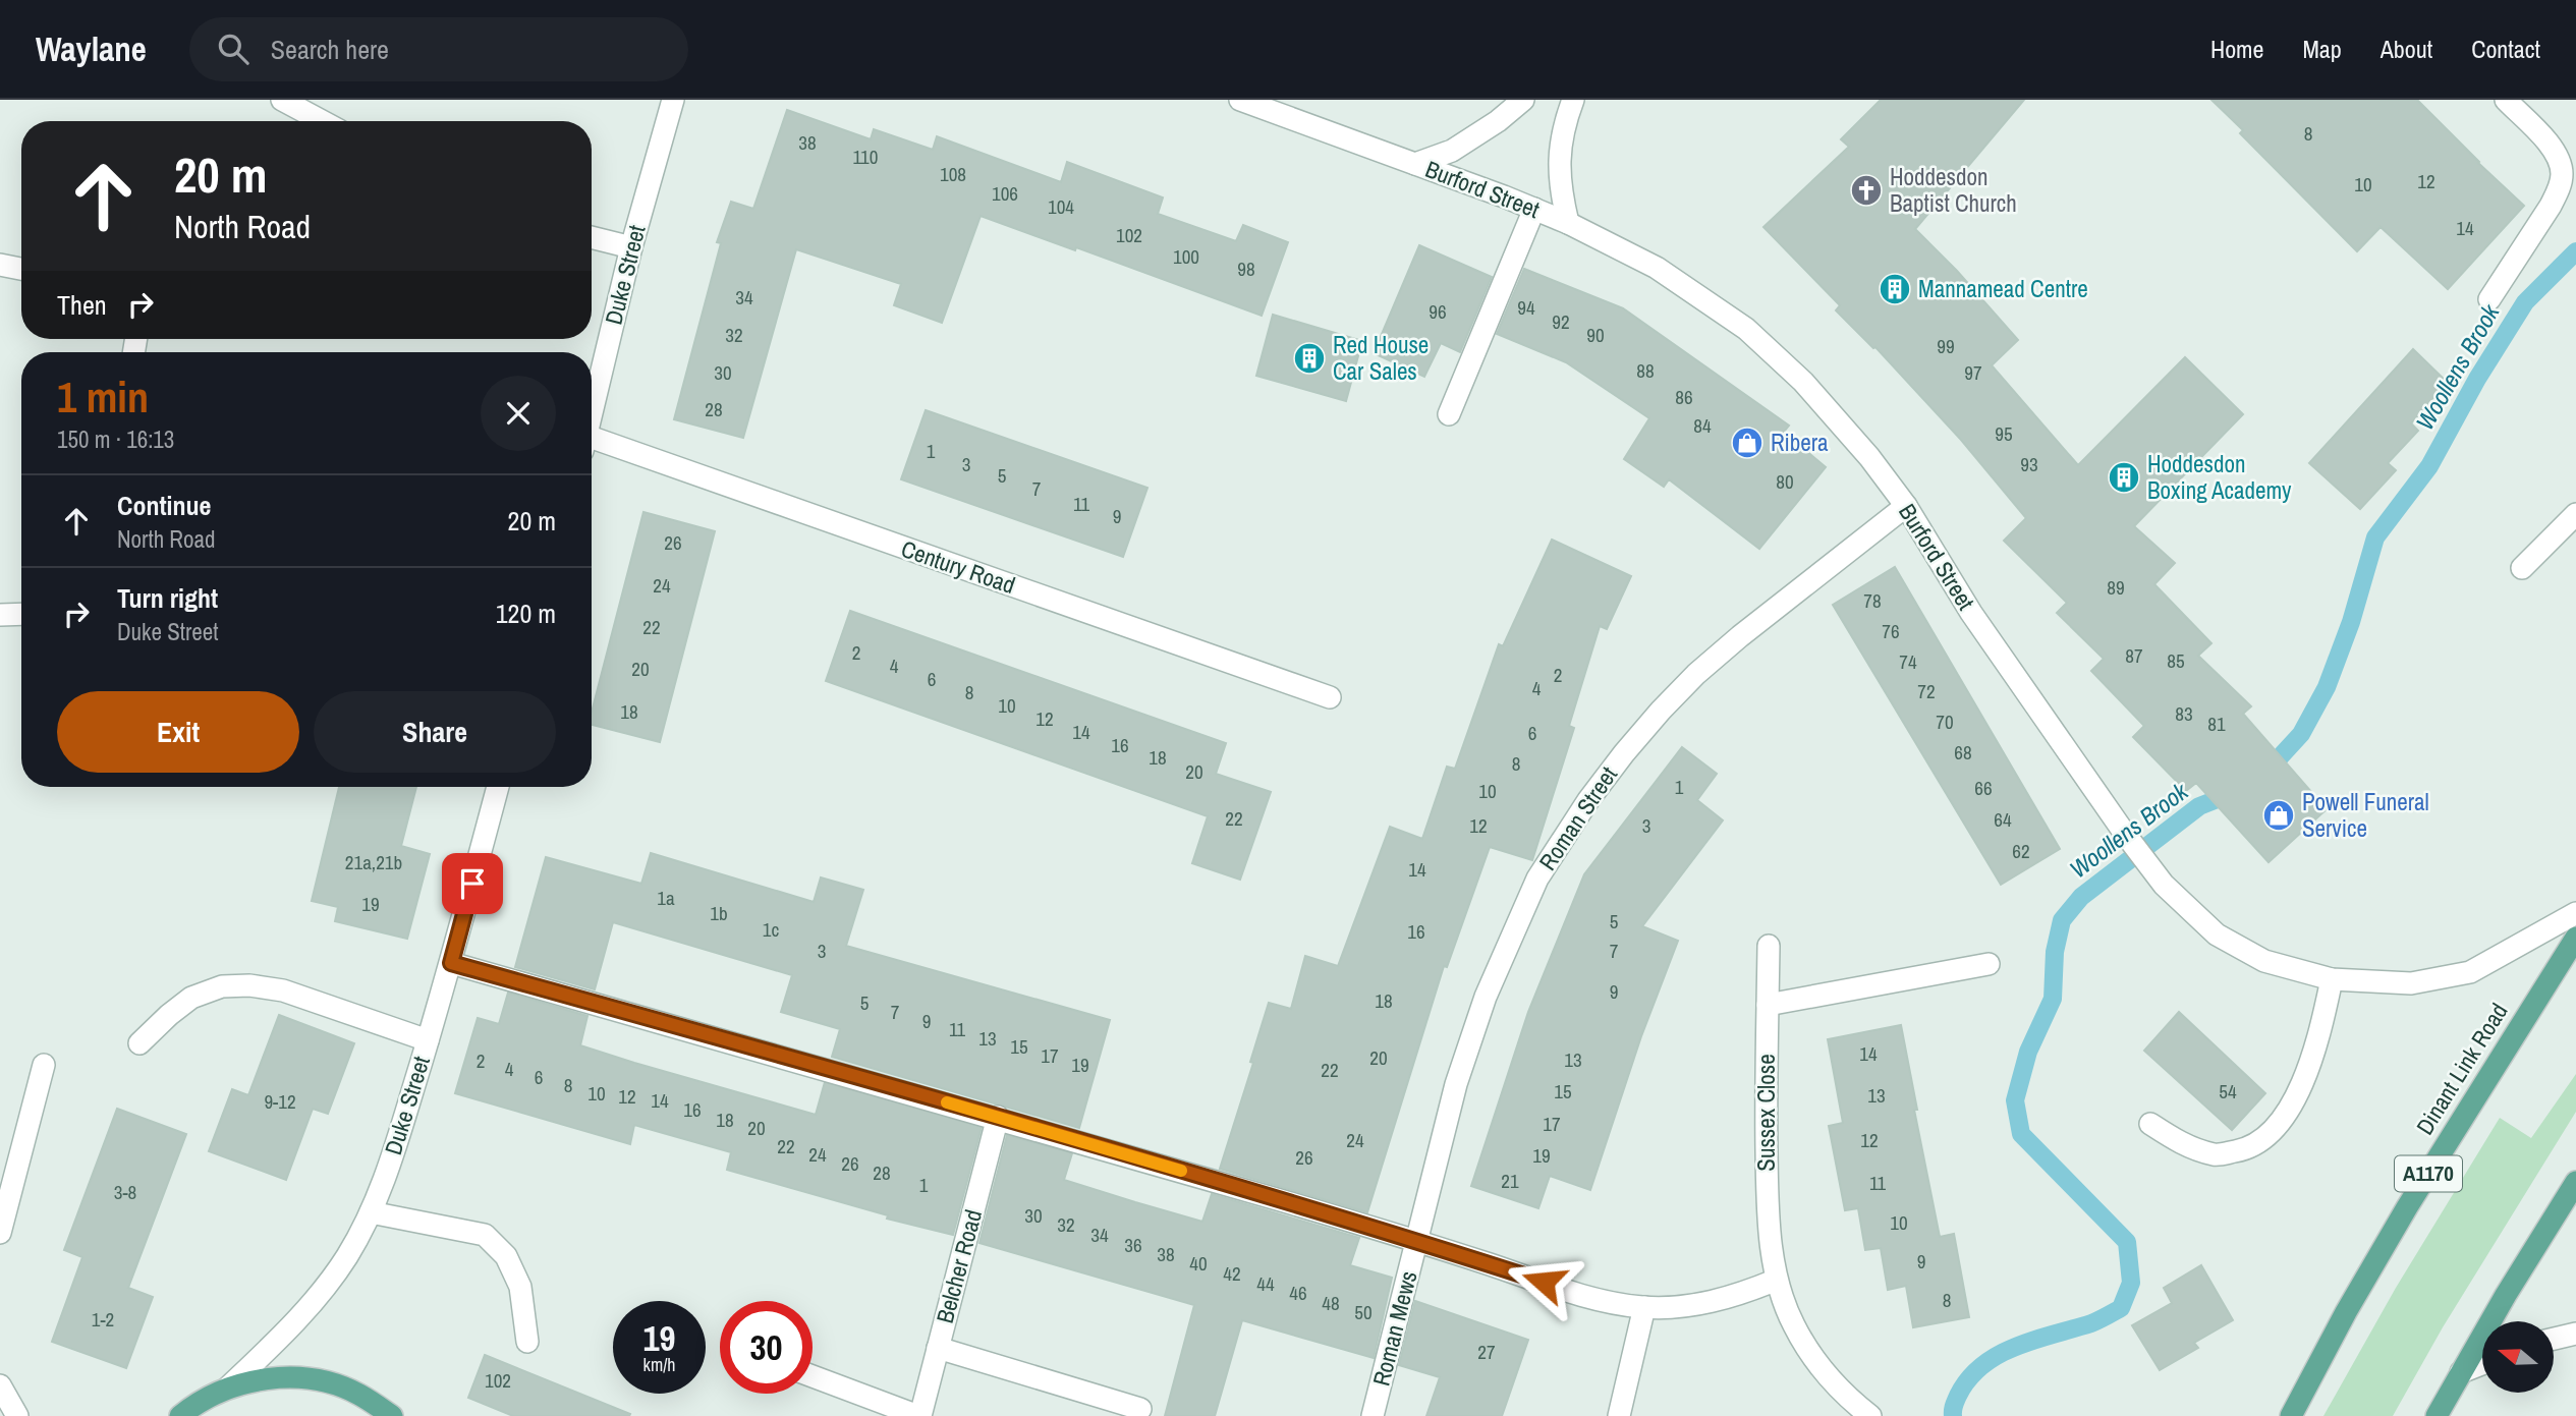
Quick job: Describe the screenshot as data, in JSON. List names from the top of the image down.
{
  "streets": {
    "main road": ["Dinant Link Road", "A1170"],
    "street": [
      "Burford Street",
      "Duke Street",
      "Century Road",
      "Roman Street",
      "Sussex Close",
      "Belcher Road",
      "Roman Mews"
    ]
  },
  "crossings": [
    ["Burford Street", "Roman Street"],
    ["Roman Street", "Roman Mews"]
  ],
  "water": ["Woollens Brook"],
  "places": {
    "church": ["Hoddesdon Baptist Church"],
    "building": ["Mannamead Centre", "Red House Car Sales", "Hoddesdon Boxing Academy"],
    "shop": ["Ribera", "Powell Funeral Service"]
  },
  "house_numbers": [
    "8",
    "38",
    "110",
    "108",
    "12",
    "10",
    "106",
    "104",
    "14",
    "102",
    "100",
    "98",
    "34",
    "94",
    "96",
    "92",
    "32",
    "90",
    "99",
    "88",
    "30",
    "97",
    "86",
    "28",
    "84",
    "95",
    "1",
    "3",
    "93",
    "5",
    "80",
    "7",
    "11",
    "9",
    "26",
    "24",
    "89",
    "78",
    "22",
    "76",
    "2",
    "87",
    "85",
    "74",
    "4",
    "20",
    "2",
    "6",
    "4",
    "72",
    "8",
    "10",
    "18",
    "83",
    "12",
    "70",
    "81",
    "14",
    "6",
    "16",
    "68",
    "18",
    "8",
    "20",
    "1",
    "66",
    "10",
    "22",
    "64",
    "12",
    "3",
    "62",
    "21a,21b",
    "14",
    "1a",
    "19",
    "1b",
    "5",
    "1c",
    "16",
    "3",
    "7",
    "9",
    "18",
    "5",
    "7",
    "9",
    "11",
    "13",
    "15",
    "14",
    "17",
    "20",
    "13",
    "2",
    "19",
    "4",
    "22",
    "6",
    "8",
    "15",
    "54",
    "10",
    "13",
    "12",
    "14",
    "9-12",
    "16",
    "18",
    "17",
    "20",
    "24",
    "12",
    "22",
    "24",
    "19",
    "26",
    "26",
    "28",
    "21",
    "11",
    "1",
    "3-8",
    "30",
    "10",
    "32",
    "34",
    "36",
    "38",
    "9",
    "40",
    "42",
    "44",
    "46",
    "8",
    "48",
    "50",
    "1-2",
    "27",
    "102"
  ],
  "north": "left",
  "page": {
    "header": "Waylane",
    "search": "Search here",
    "nav": [
      "Home",
      "Map",
      "About",
      "Contact"
    ],
    "turn": ["20 m", "North Road"],
    "then": "Then",
    "heading": ["1 min", "150 m · 16:13"],
    "list": [
      {
        "name": "Continue",
        "note": "North Road",
        "value": "20 m"
      },
      {
        "name": "Turn right",
        "note": "Duke Street",
        "value": "120 m"
      }
    ],
    "buttons": ["Exit", "Share"],
    "speed": "19 km/h",
    "limit": "30"
  }
}
